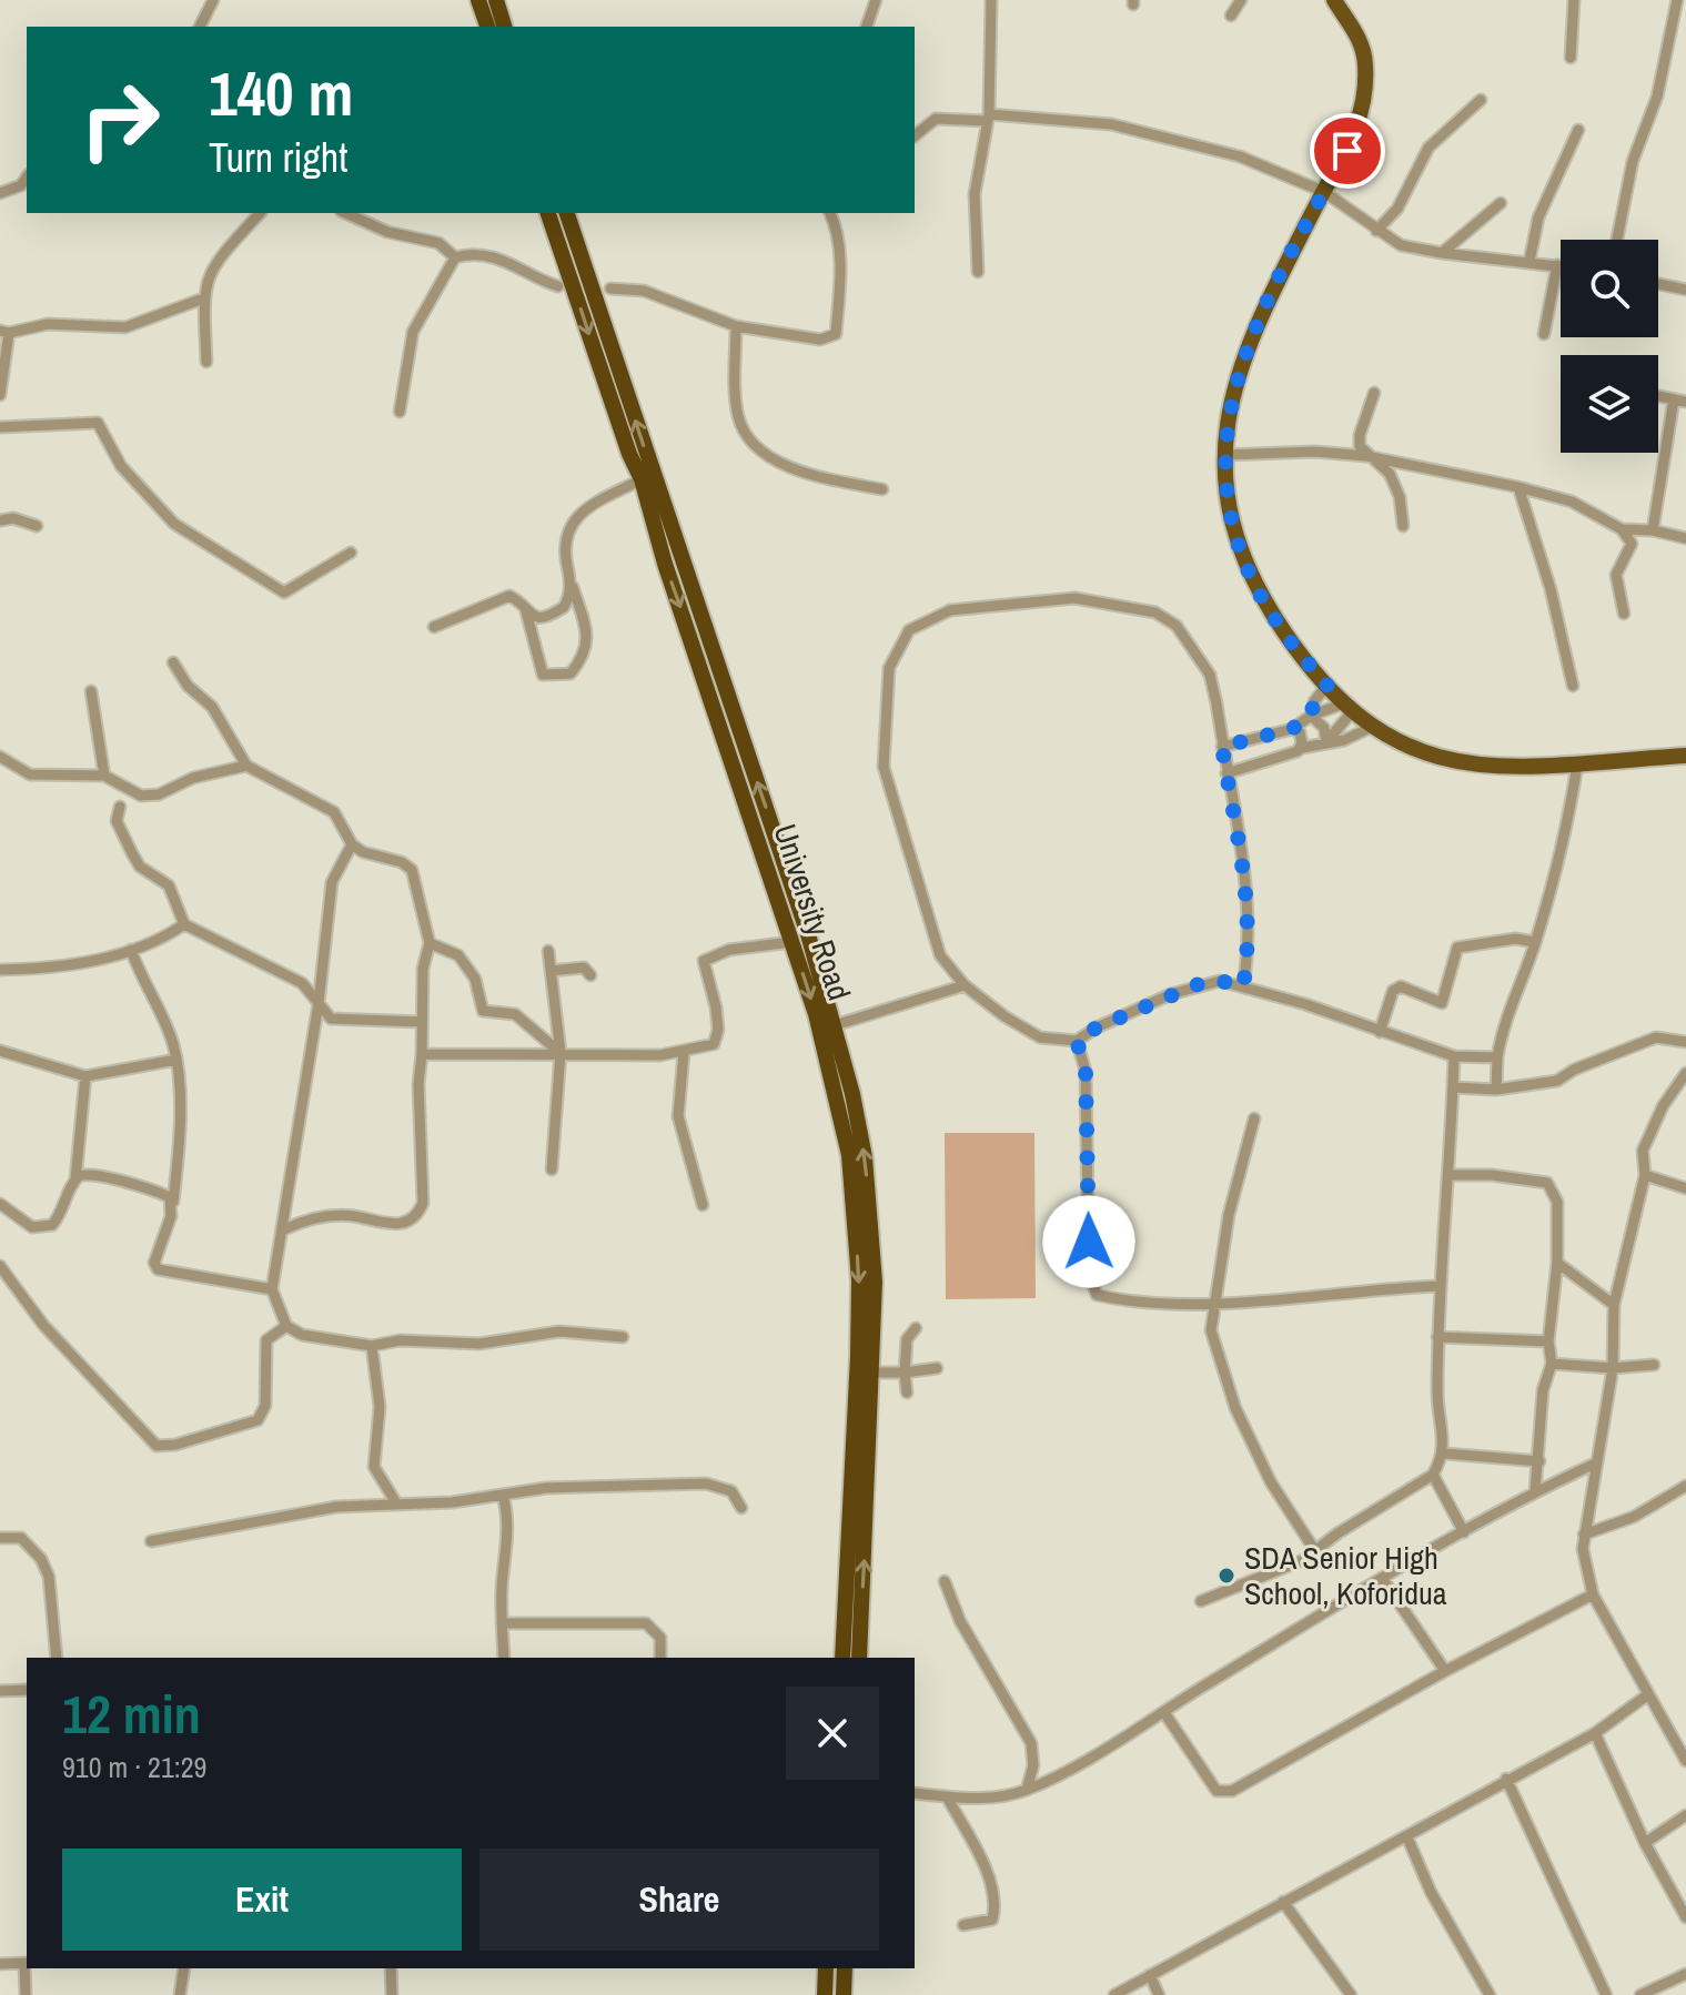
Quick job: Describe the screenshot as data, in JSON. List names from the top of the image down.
{
  "streets": {
    "highway": ["University Road"]
  },
  "places": ["SDA Senior High School, Koforidua"],
  "page": {
    "turn": ["140 m", "Turn right"],
    "heading": ["12 min", "910 m · 21:29"],
    "buttons": ["Exit", "Share"]
  }
}
